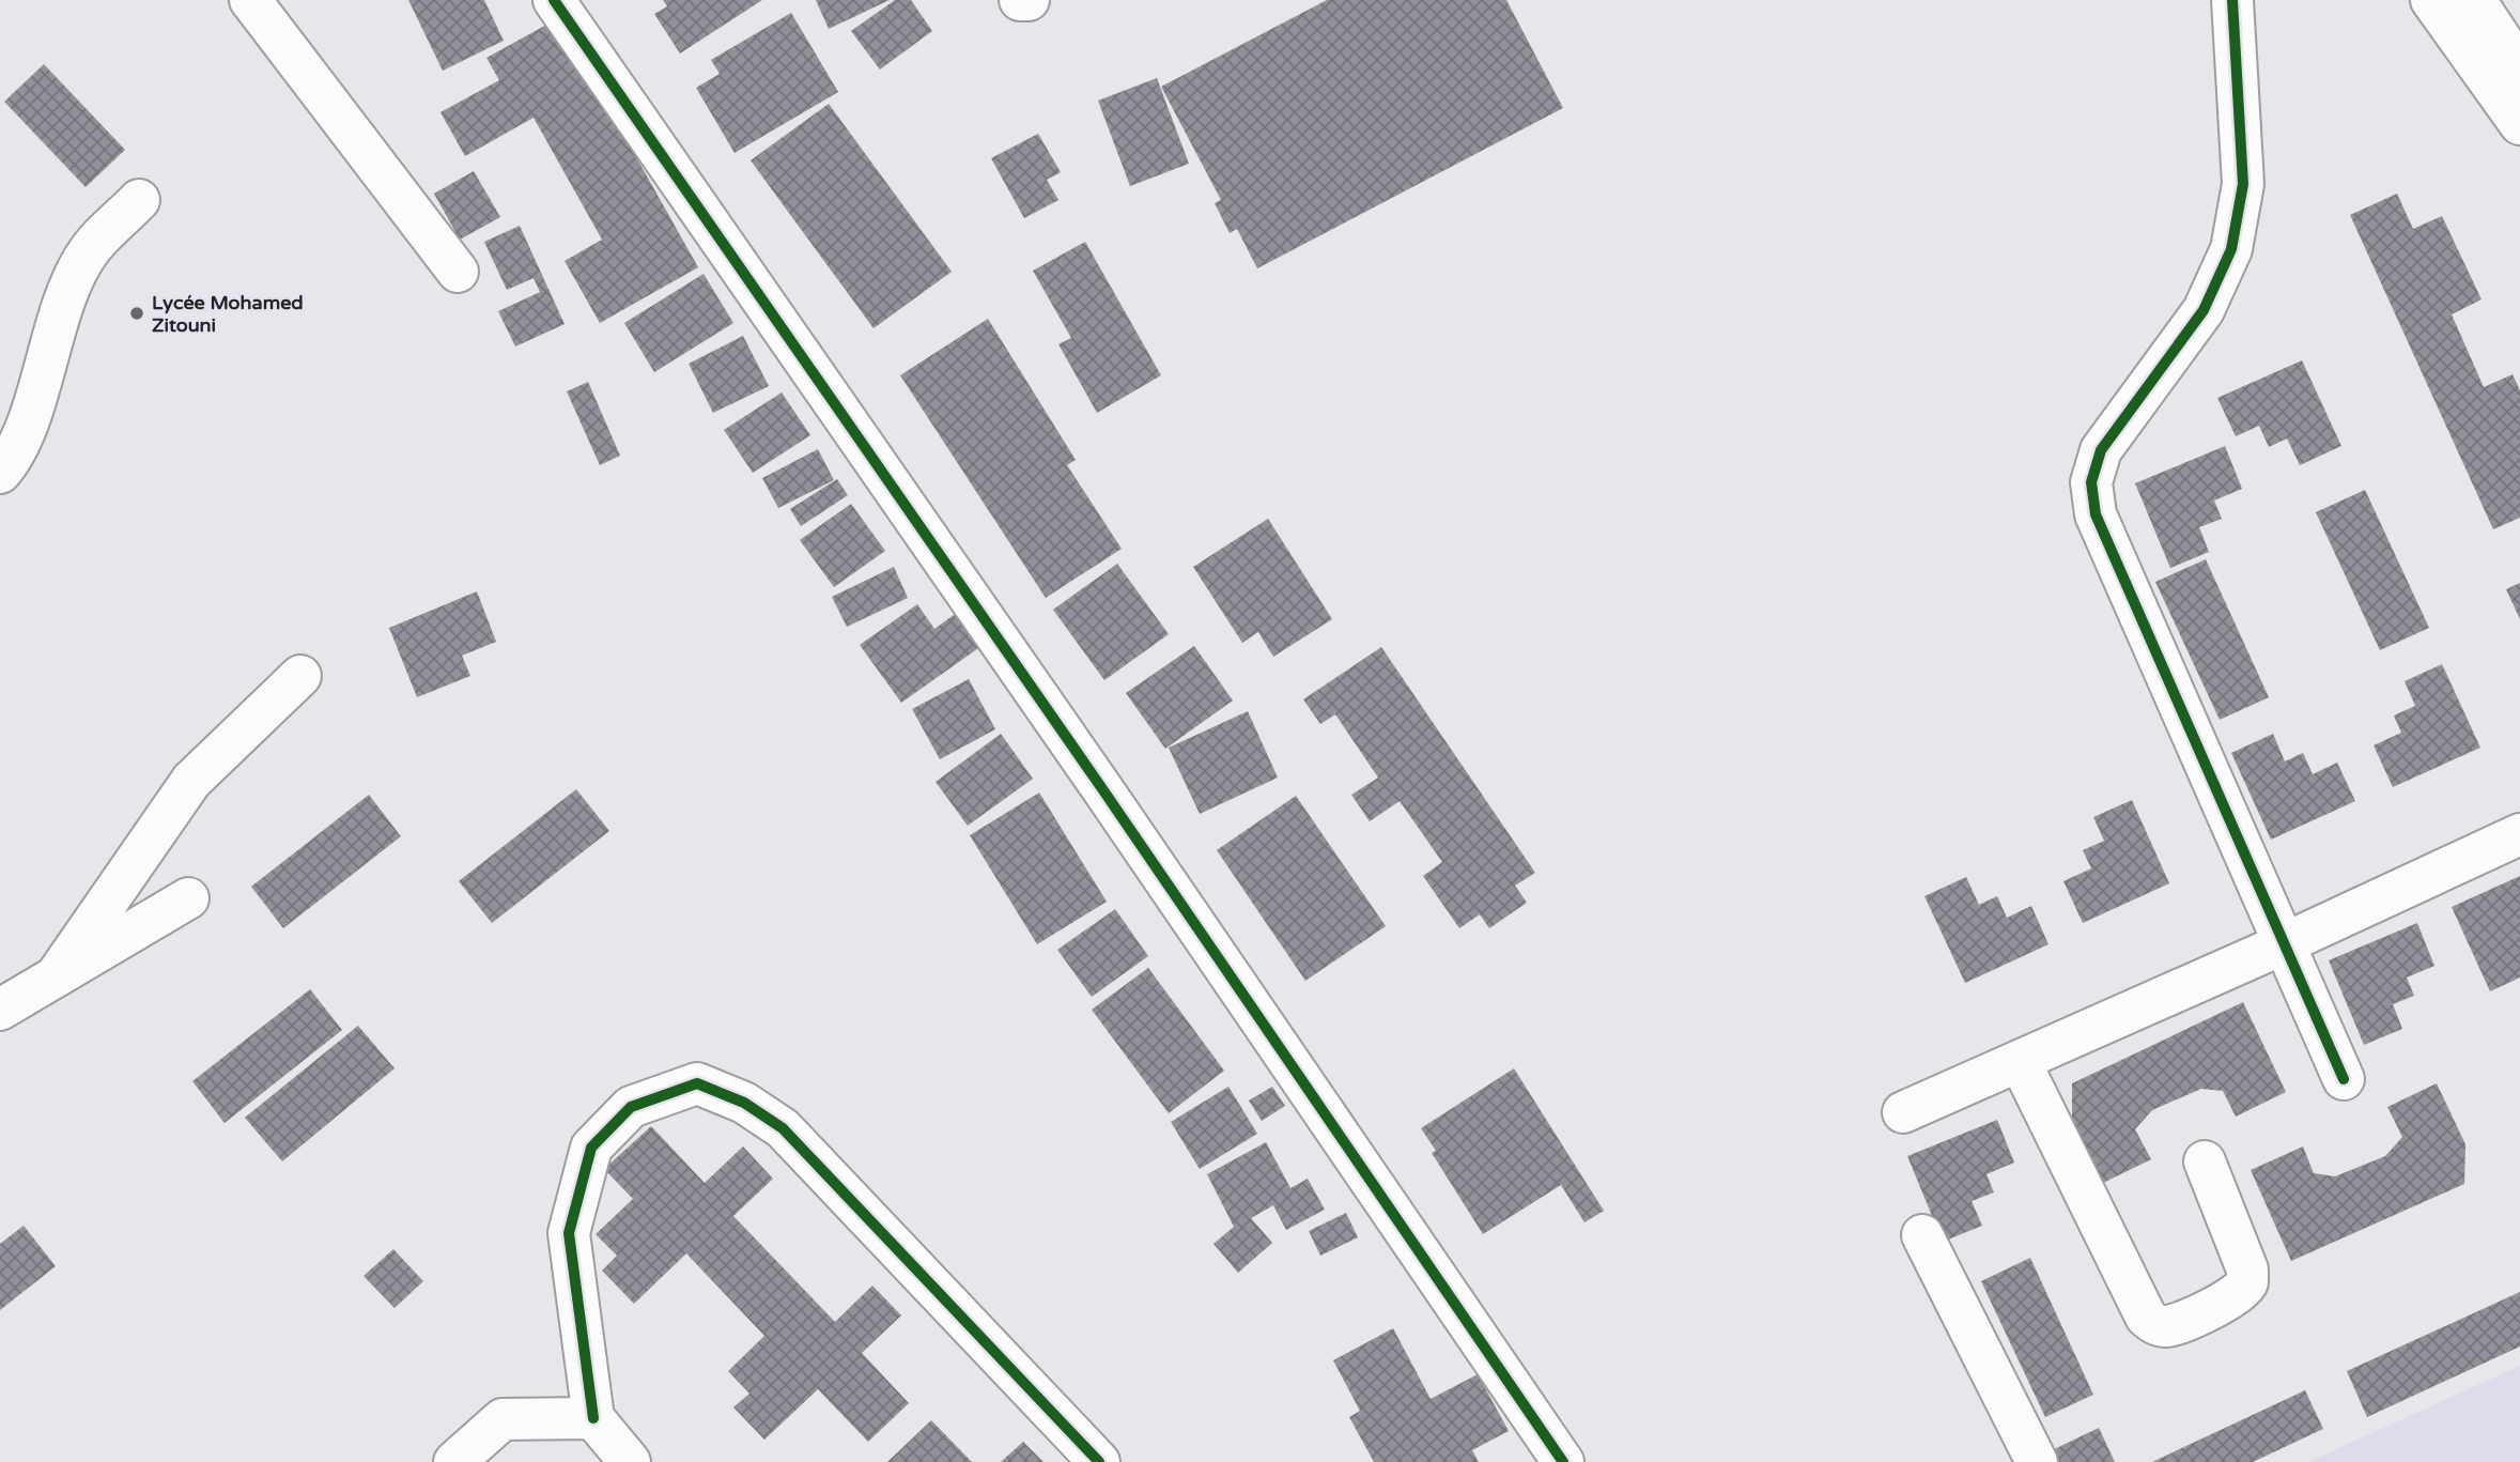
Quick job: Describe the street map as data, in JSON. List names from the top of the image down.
{
  "places": ["Lycée Mohamed Zitouni"]
}
